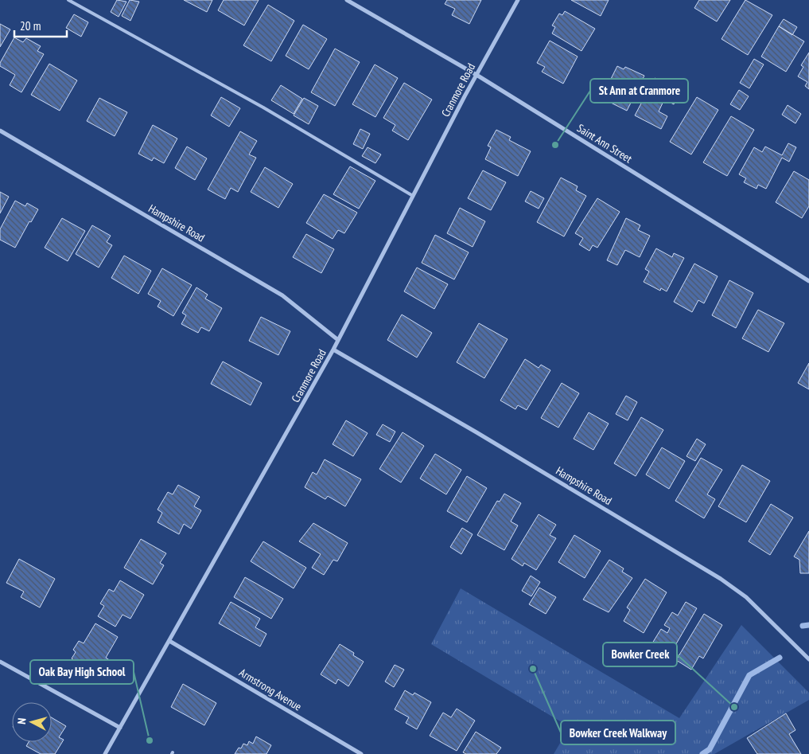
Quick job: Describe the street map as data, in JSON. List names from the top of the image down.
{
  "streets": {
    "street": [
      "Cranmore Road",
      "Saint Ann Street",
      "Hampshire Road",
      "Armstrong Avenue"
    ]
  },
  "crossings": [
    ["Cranmore Road", "Saint Ann Street"],
    ["Cranmore Road", "Hampshire Road"],
    ["Cranmore Road", "Armstrong Avenue"]
  ],
  "places": [
    "St Ann at Cranmore",
    "Bowker Creek Walkway",
    "Bowker Creek",
    "Oak Bay High School"
  ],
  "scale_bar": "20 m",
  "north": "left"
}
